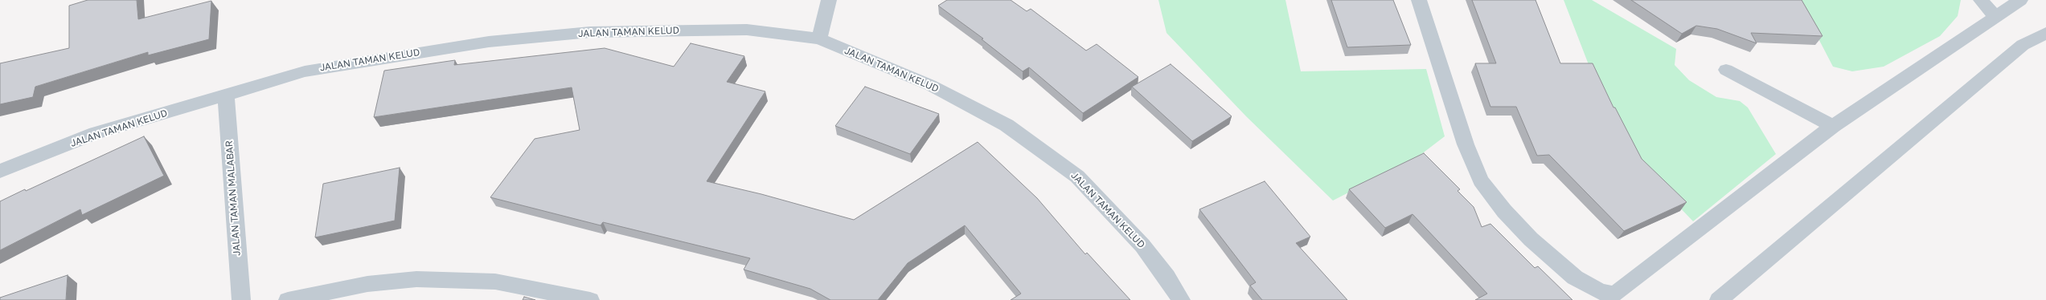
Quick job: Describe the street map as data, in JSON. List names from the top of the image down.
{
  "streets": {
    "street": ["JALAN TAMAN KELUD", "JALAN TAMAN MALABAR"]
  },
  "crossings": [
    ["JALAN TAMAN KELUD", "JALAN TAMAN MALABAR"]
  ]
}
